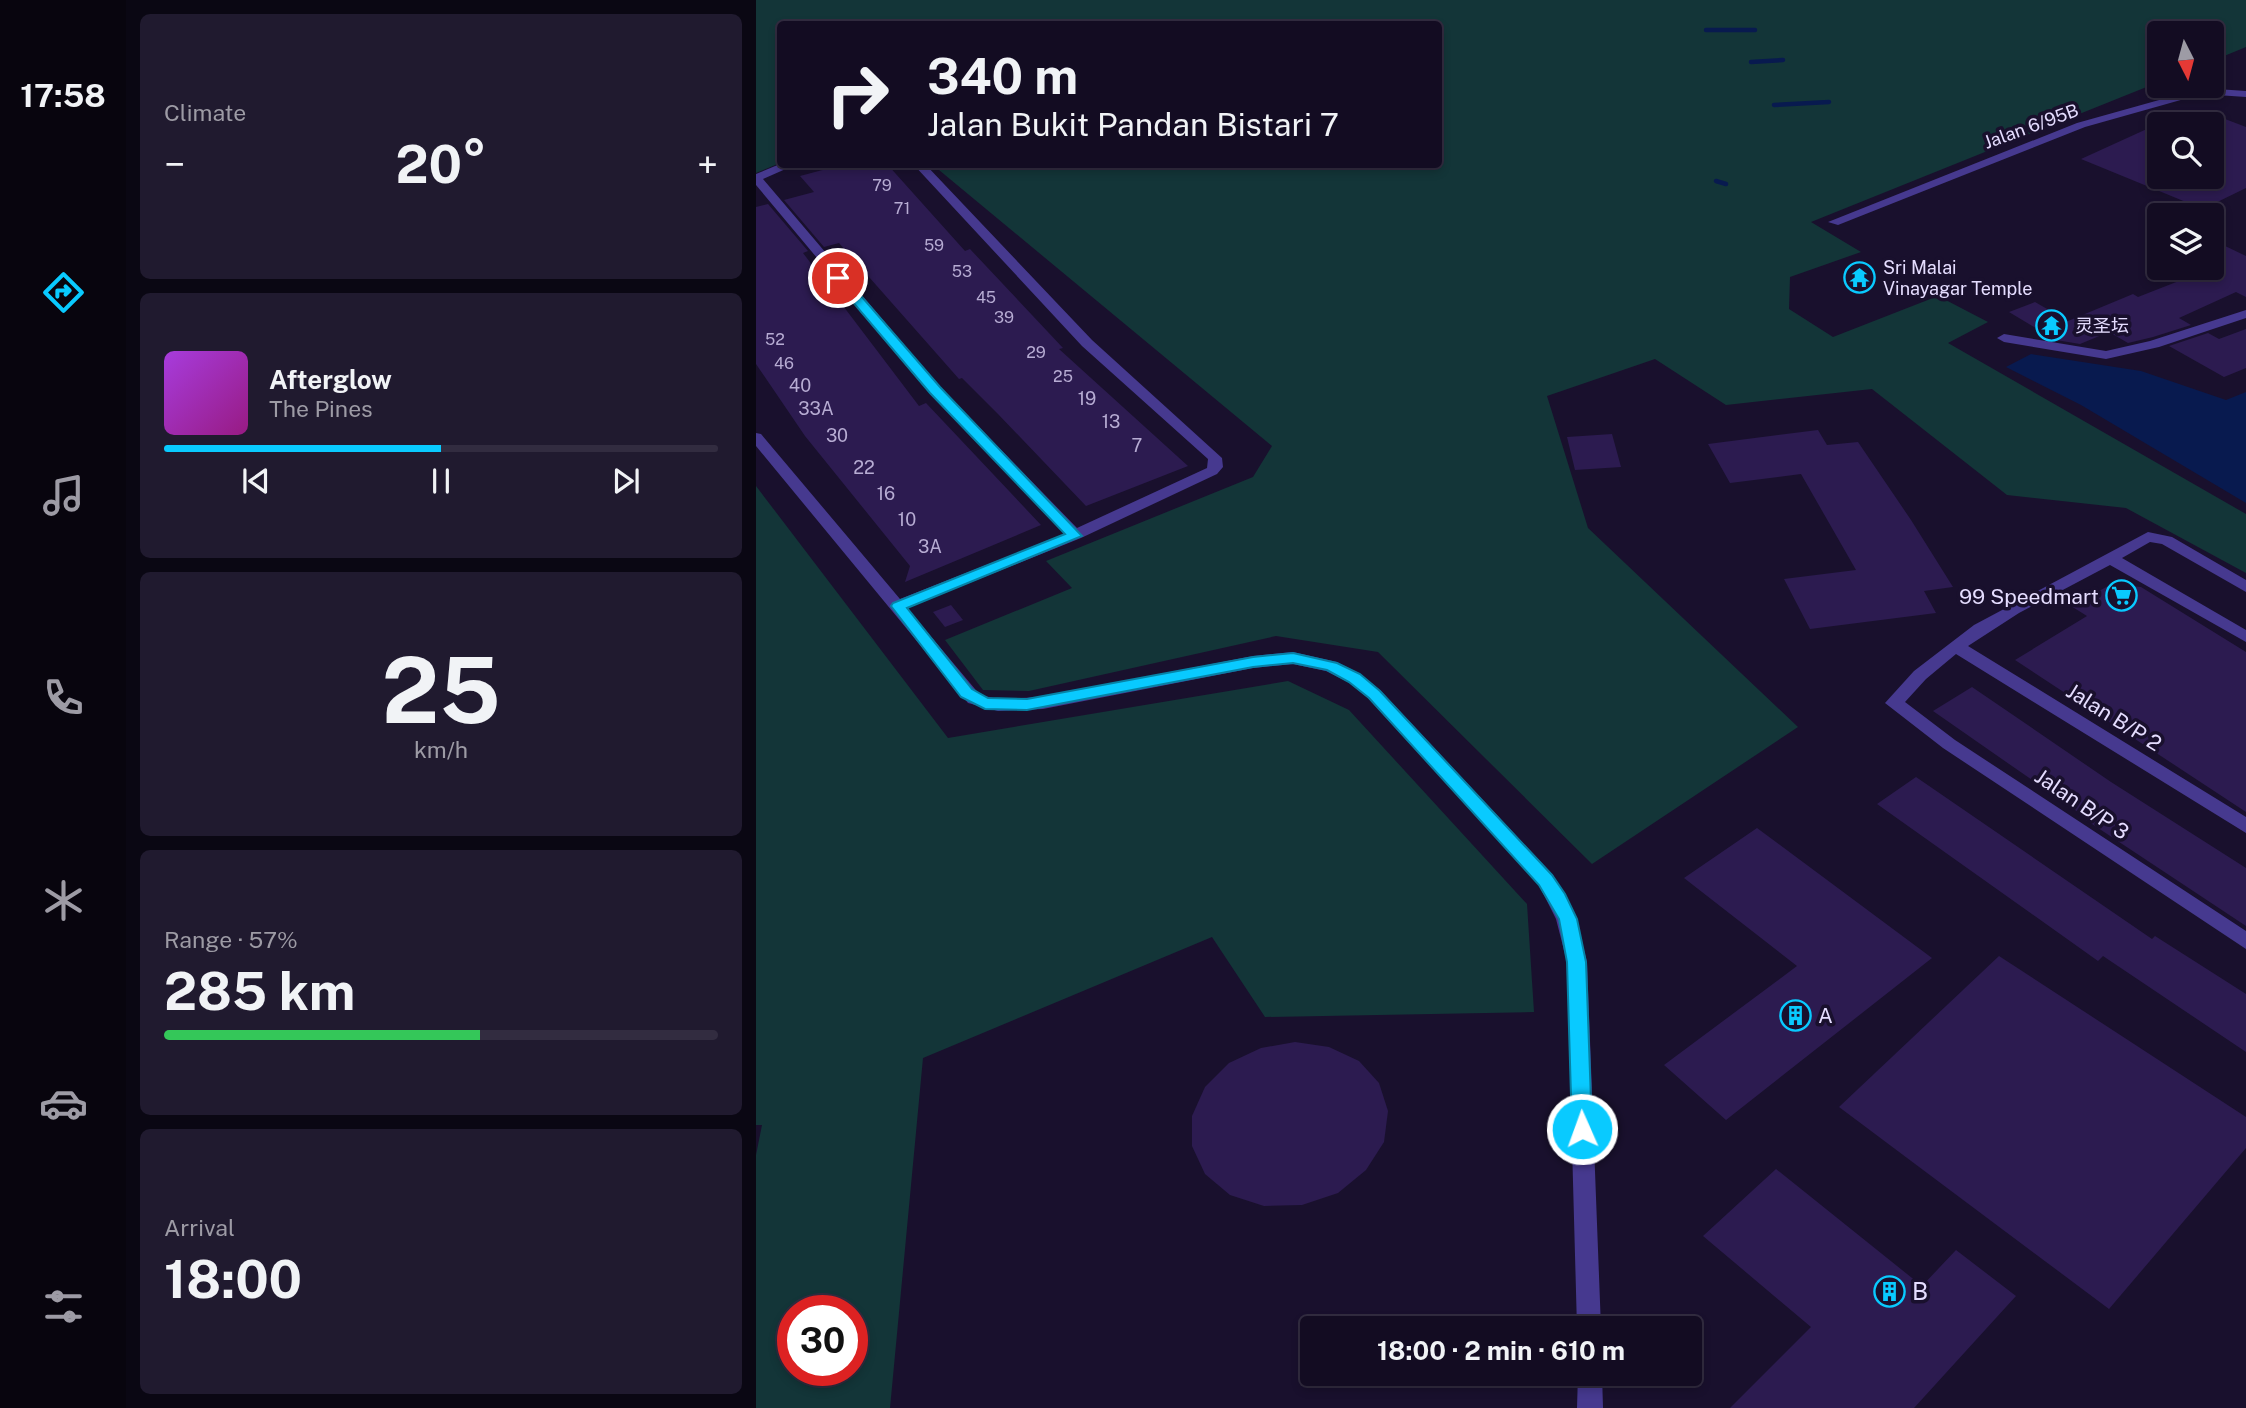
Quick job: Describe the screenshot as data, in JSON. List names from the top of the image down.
{
  "streets": {
    "street": ["Jalan 6/95B", "Jalan B/P 2", "Jalan B/P 3"]
  },
  "crossings": [
    ["Jalan B/P 2", "Jalan B/P 3"]
  ],
  "places": {
    "temple": ["Sri Malai Vinayagar Temple", "灵圣坛"],
    "supermarket": ["99 Speedmart"],
    "building": ["A", "B"]
  },
  "house_numbers": [
    "79",
    "71",
    "59",
    "53",
    "45",
    "39",
    "52",
    "29",
    "46",
    "25",
    "40",
    "19",
    "33A",
    "13",
    "30",
    "7",
    "22",
    "16",
    "10",
    "3A"
  ],
  "north": "bottom",
  "page": {
    "tabs": "17:58",
    "tile": [
      "Climate",
      ["25", "km/h"],
      ["Range · 57%", "285 km"],
      ["Arrival", "18:00"]
    ],
    "turn": ["340 m", "Jalan Bukit Pandan Bistari 7"],
    "heat": ["−", "20°", "+"],
    "song": ["Afterglow", "The Pines"],
    "limit": "30",
    "trip": "18:00 · 2 min · 610 m"
  }
}
